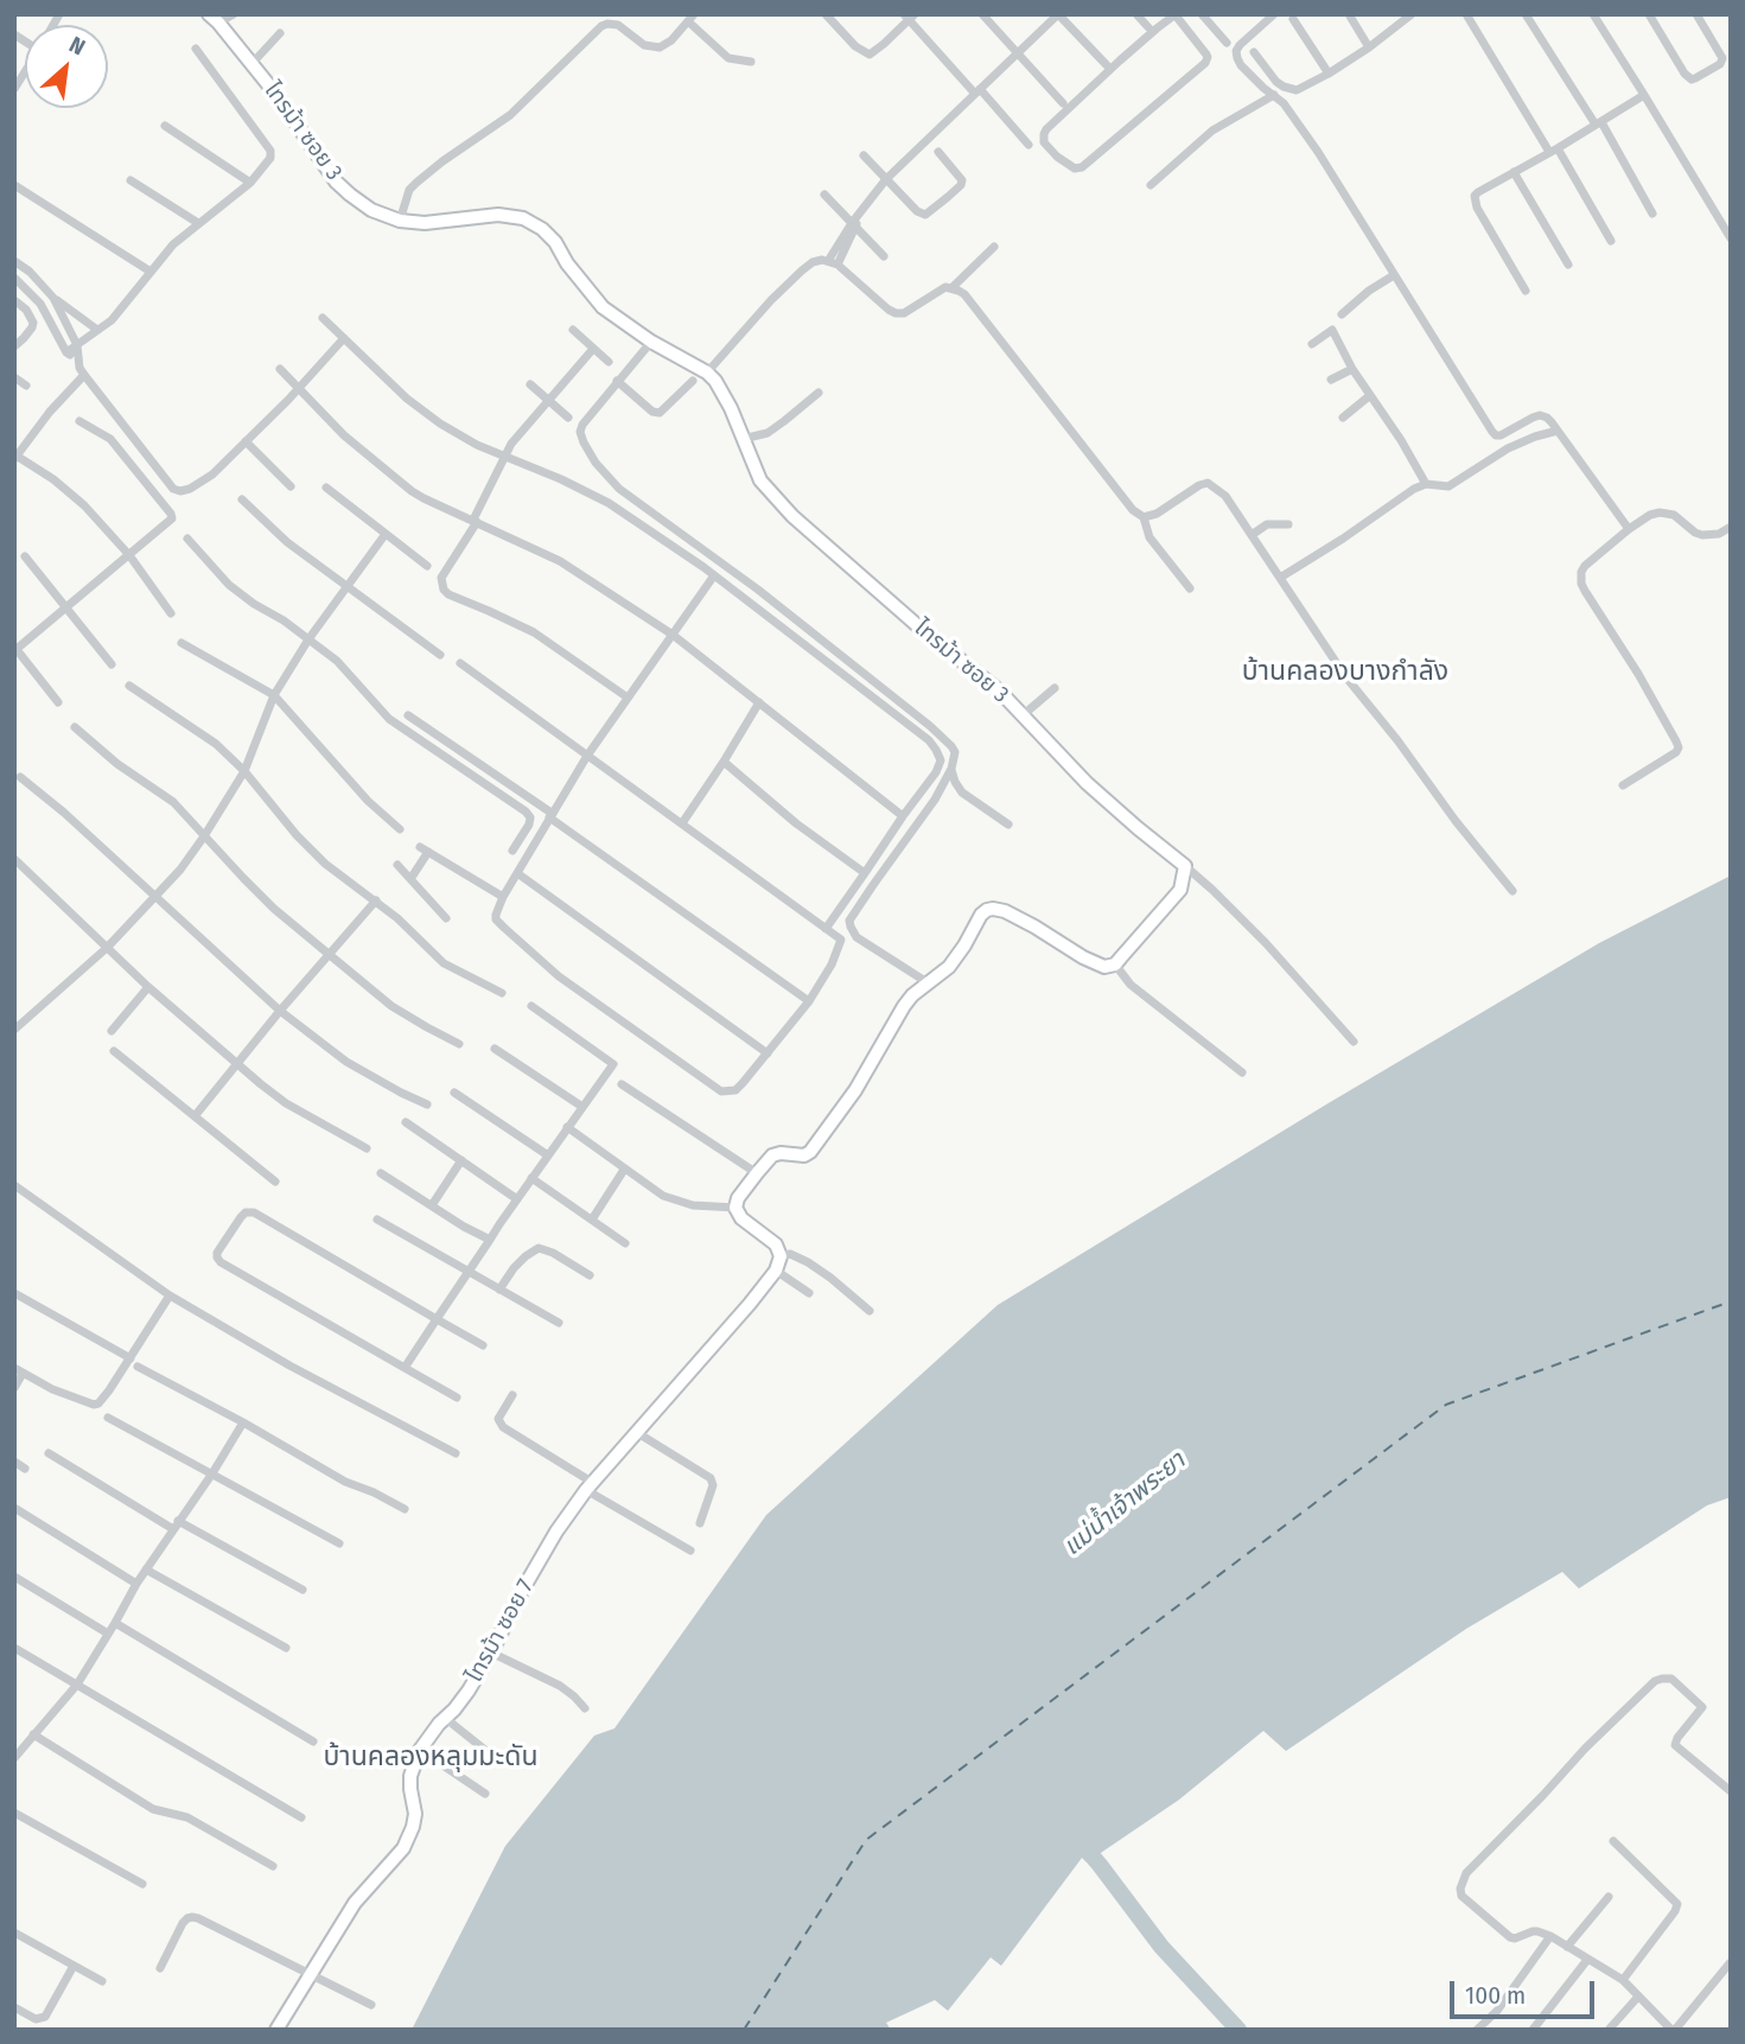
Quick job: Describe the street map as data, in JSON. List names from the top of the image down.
{
  "streets": {
    "street": ["ไทรม้า ซอย 3", "ไทรม้า ซอย 7"]
  },
  "districts": ["บ้านคลองบางกำลัง", "บ้านคลองหลุมมะดัน"],
  "water": ["แม่น้ำเจ้าพระยา"],
  "scale_bar": "100 m",
  "north": "top right"
}
